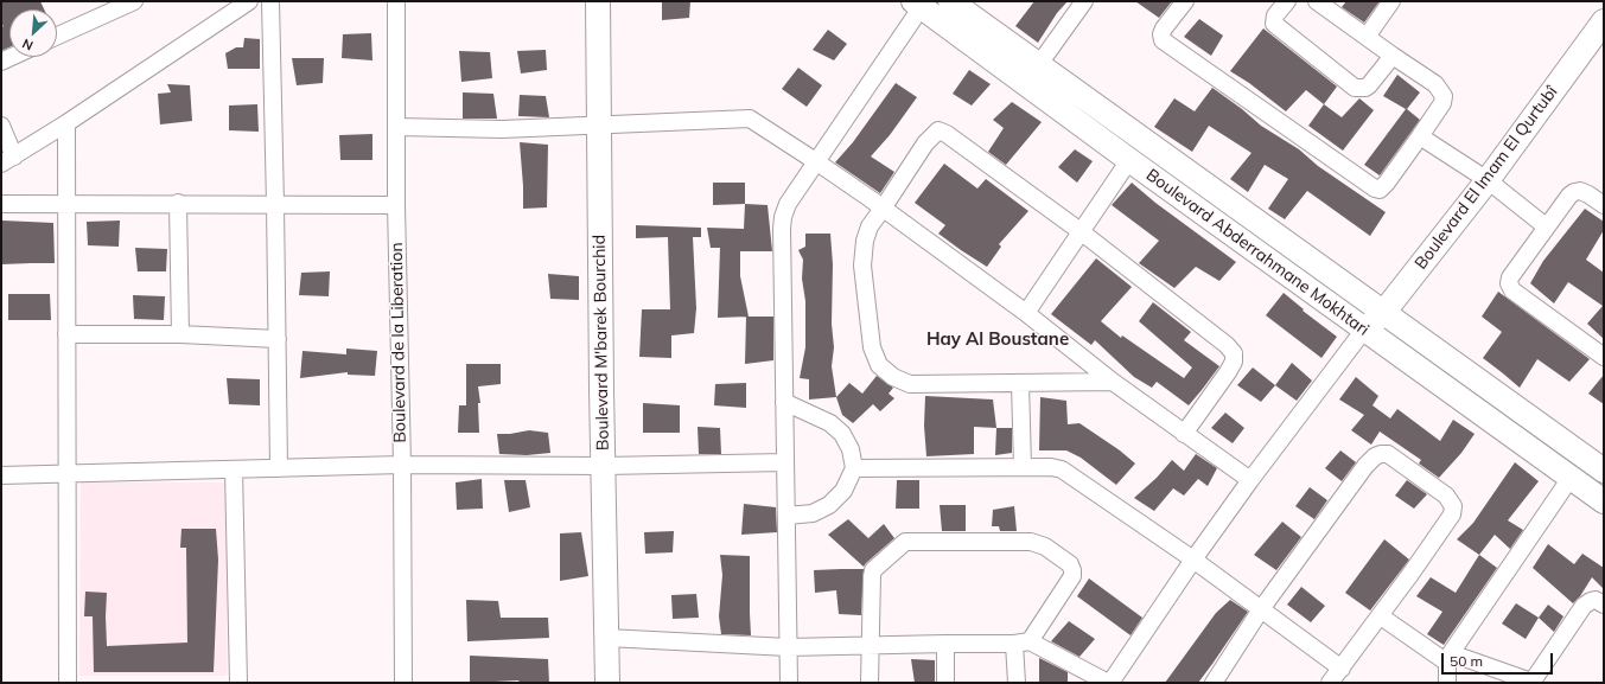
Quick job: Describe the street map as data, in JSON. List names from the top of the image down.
{
  "streets": {
    "main road": ["Boulevard El Imam El Qurtubî", "Boulevard Abderrahmane Mokhtari", "Boulevard M'barek Bourchid"],
    "street": ["Boulevard de la Liberation"]
  },
  "crossings": [
    ["Boulevard El Imam El Qurtubî", "Boulevard Abderrahmane Mokhtari"]
  ],
  "districts": ["Hay Al Boustane"],
  "scale_bar": "50 m",
  "north": "bottom left"
}
